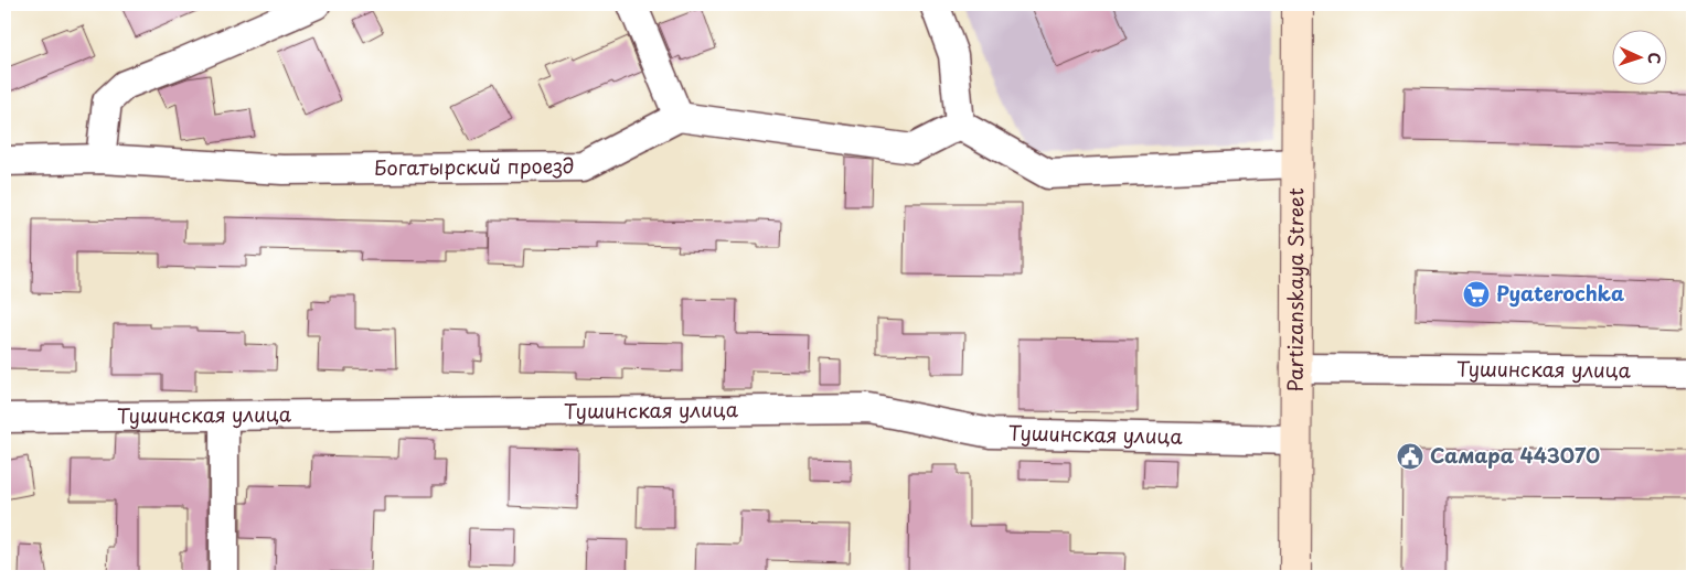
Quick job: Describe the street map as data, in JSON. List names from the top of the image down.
{
  "streets": {
    "street": ["Богатырский проезд", "Partizanskaya Street", "Тушинская улица"]
  },
  "crossings": [
    ["Partizanskaya Street", "Тушинская улица"]
  ],
  "places": {
    "supermarket": ["Pyaterochka"],
    "public building": ["Самара 443070"]
  },
  "north": "right"
}
